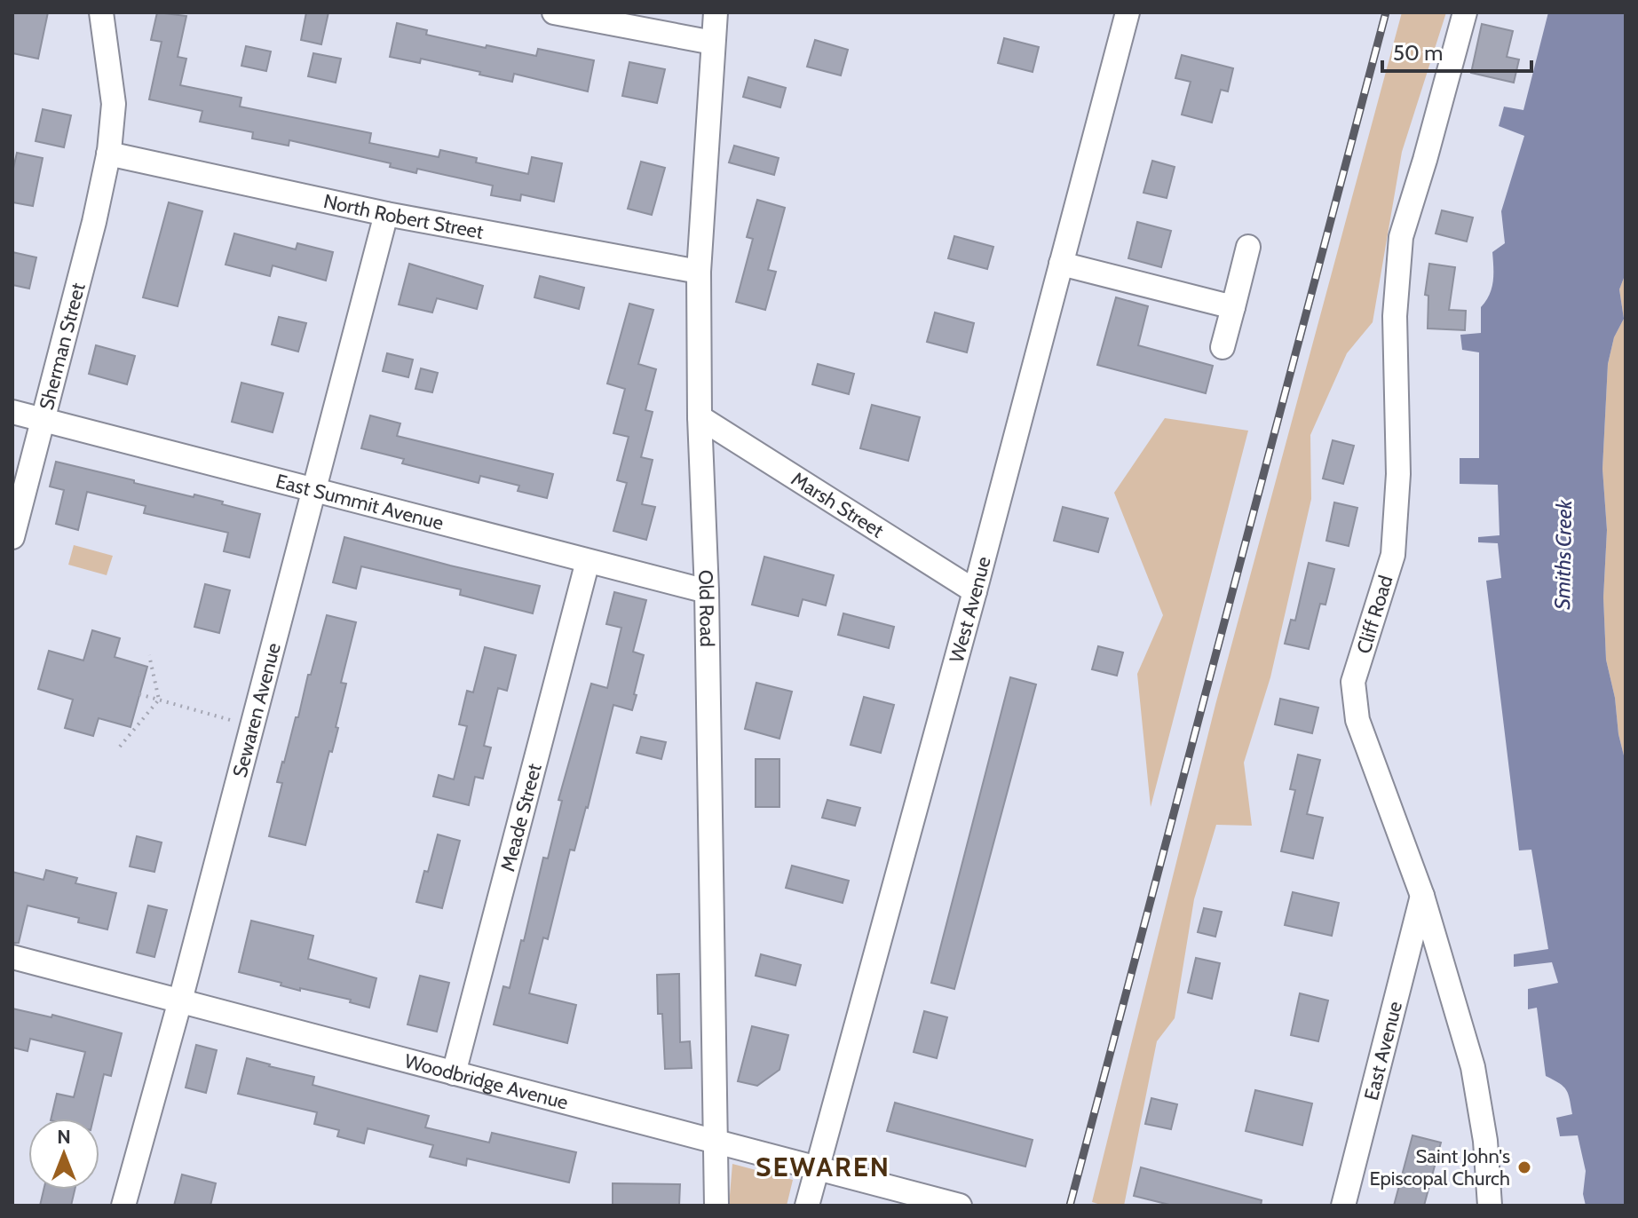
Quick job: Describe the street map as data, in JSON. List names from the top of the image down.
{
  "streets": {
    "street": [
      "North Robert Street",
      "Sherman Street",
      "East Summit Avenue",
      "Marsh Street",
      "Old Road",
      "West Avenue",
      "Cliff Road",
      "Sewaren Avenue",
      "Meade Street",
      "East Avenue",
      "Woodbridge Avenue"
    ]
  },
  "crossings": [
    ["North Robert Street", "Sherman Street"],
    ["North Robert Street", "Old Road"],
    ["North Robert Street", "Sewaren Avenue"],
    ["Sherman Street", "East Summit Avenue"],
    ["East Summit Avenue", "Old Road"],
    ["East Summit Avenue", "Sewaren Avenue"],
    ["East Summit Avenue", "Meade Street"],
    ["Marsh Street", "Old Road"],
    ["Marsh Street", "West Avenue"],
    ["Old Road", "Woodbridge Avenue"],
    ["West Avenue", "Woodbridge Avenue"],
    ["Cliff Road", "East Avenue"],
    ["Sewaren Avenue", "Woodbridge Avenue"],
    ["Meade Street", "Woodbridge Avenue"]
  ],
  "districts": ["SEWAREN"],
  "water": ["Smiths Creek"],
  "places": ["Saint John's Episcopal Church"],
  "scale_bar": "50 m",
  "north": "top"
}
